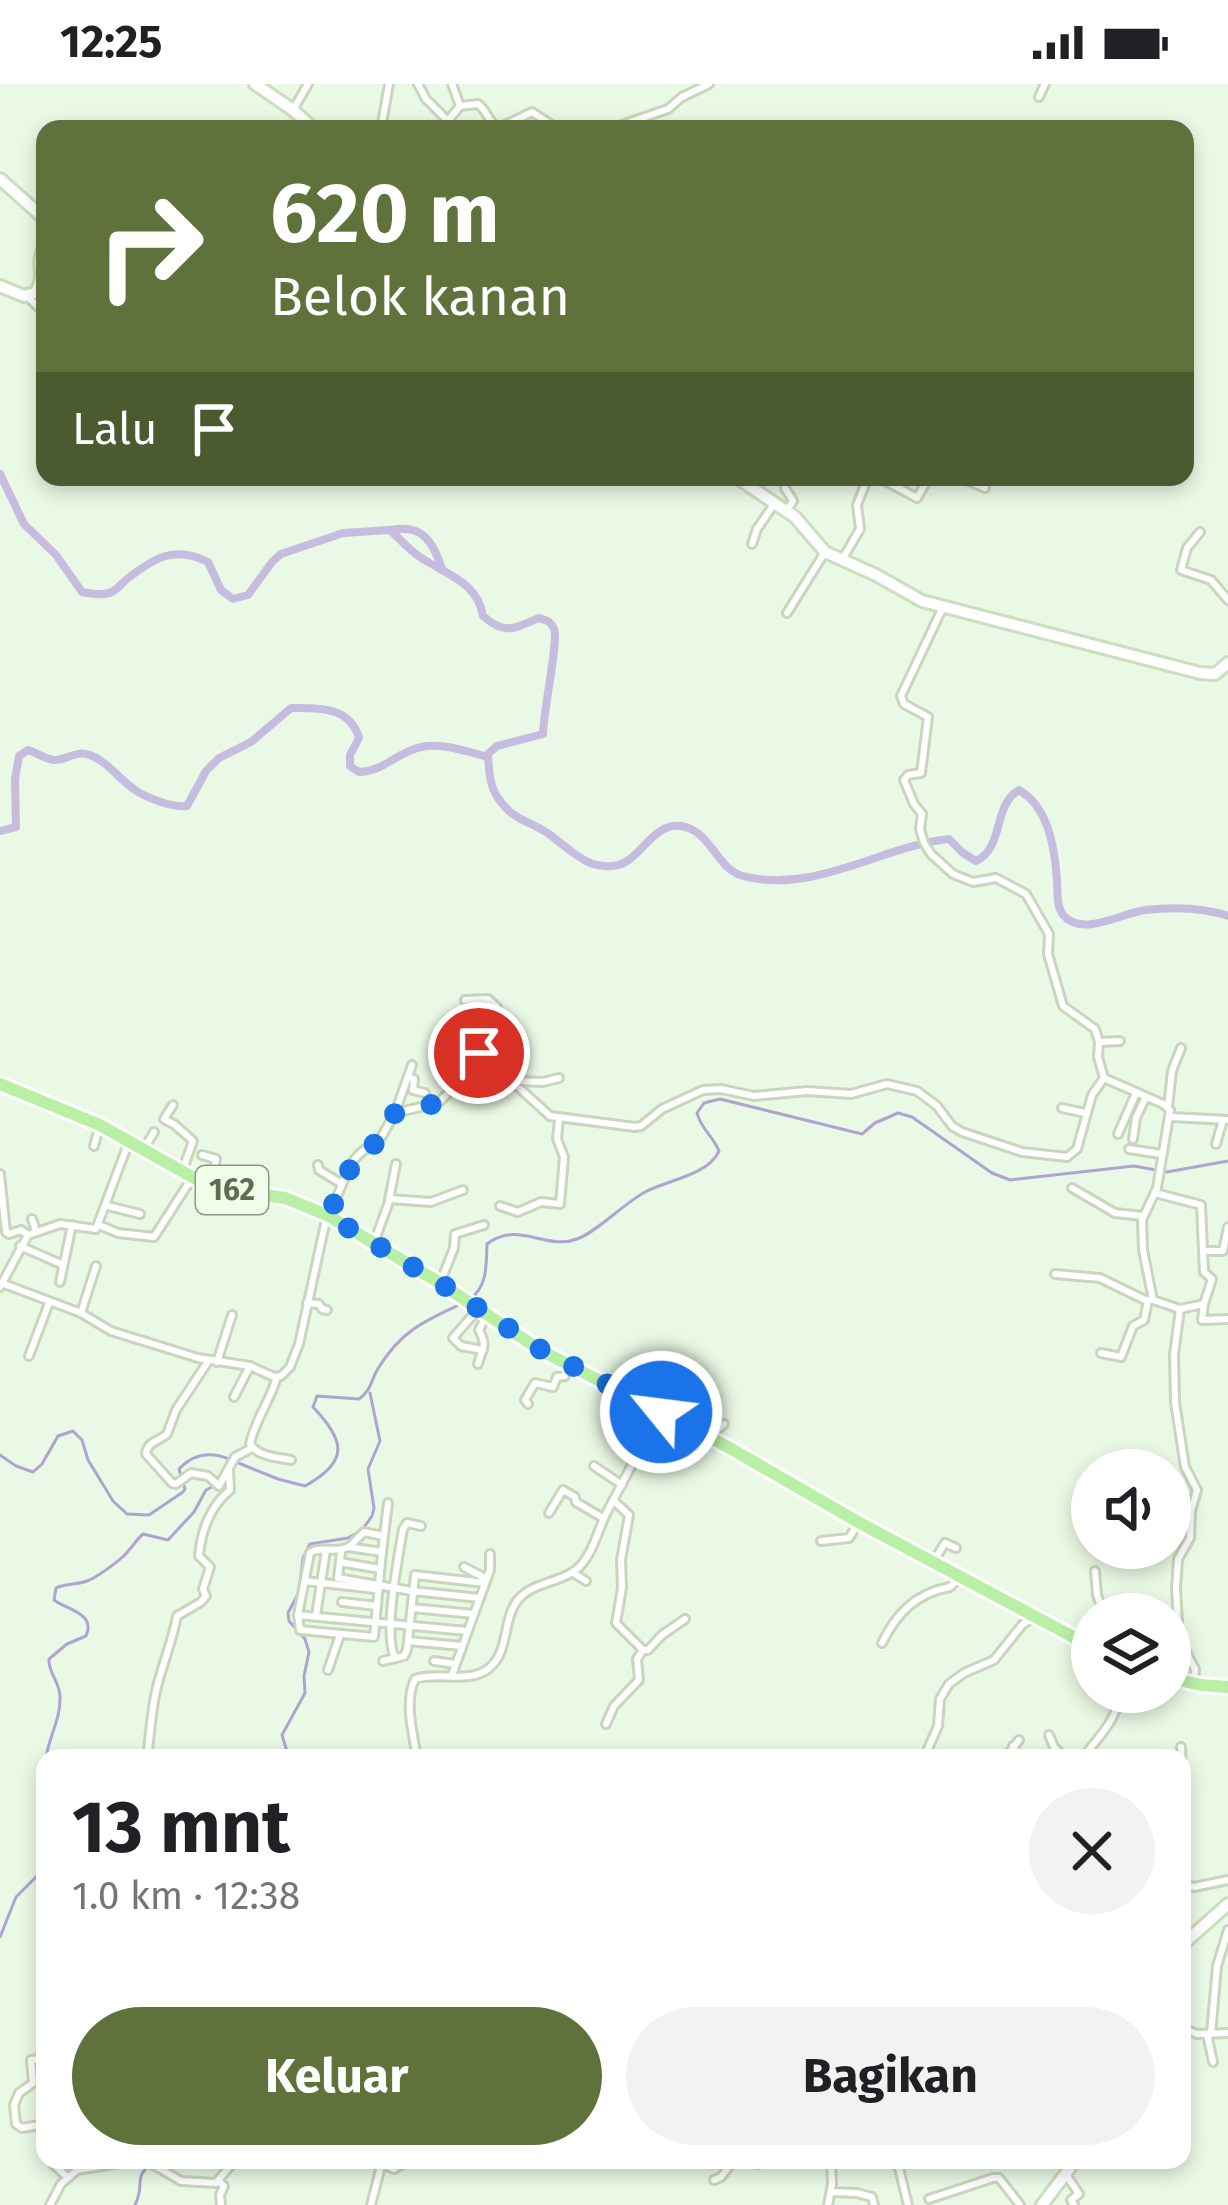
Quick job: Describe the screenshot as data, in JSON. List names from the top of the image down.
{
  "streets": {
    "main road": ["162"]
  },
  "page": {
    "status": "12:25",
    "turn": ["620 m", "Belok kanan"],
    "then": "Lalu",
    "heading": ["13 mnt", "1.0 km · 12:38"],
    "buttons": ["Keluar", "Bagikan"]
  }
}
